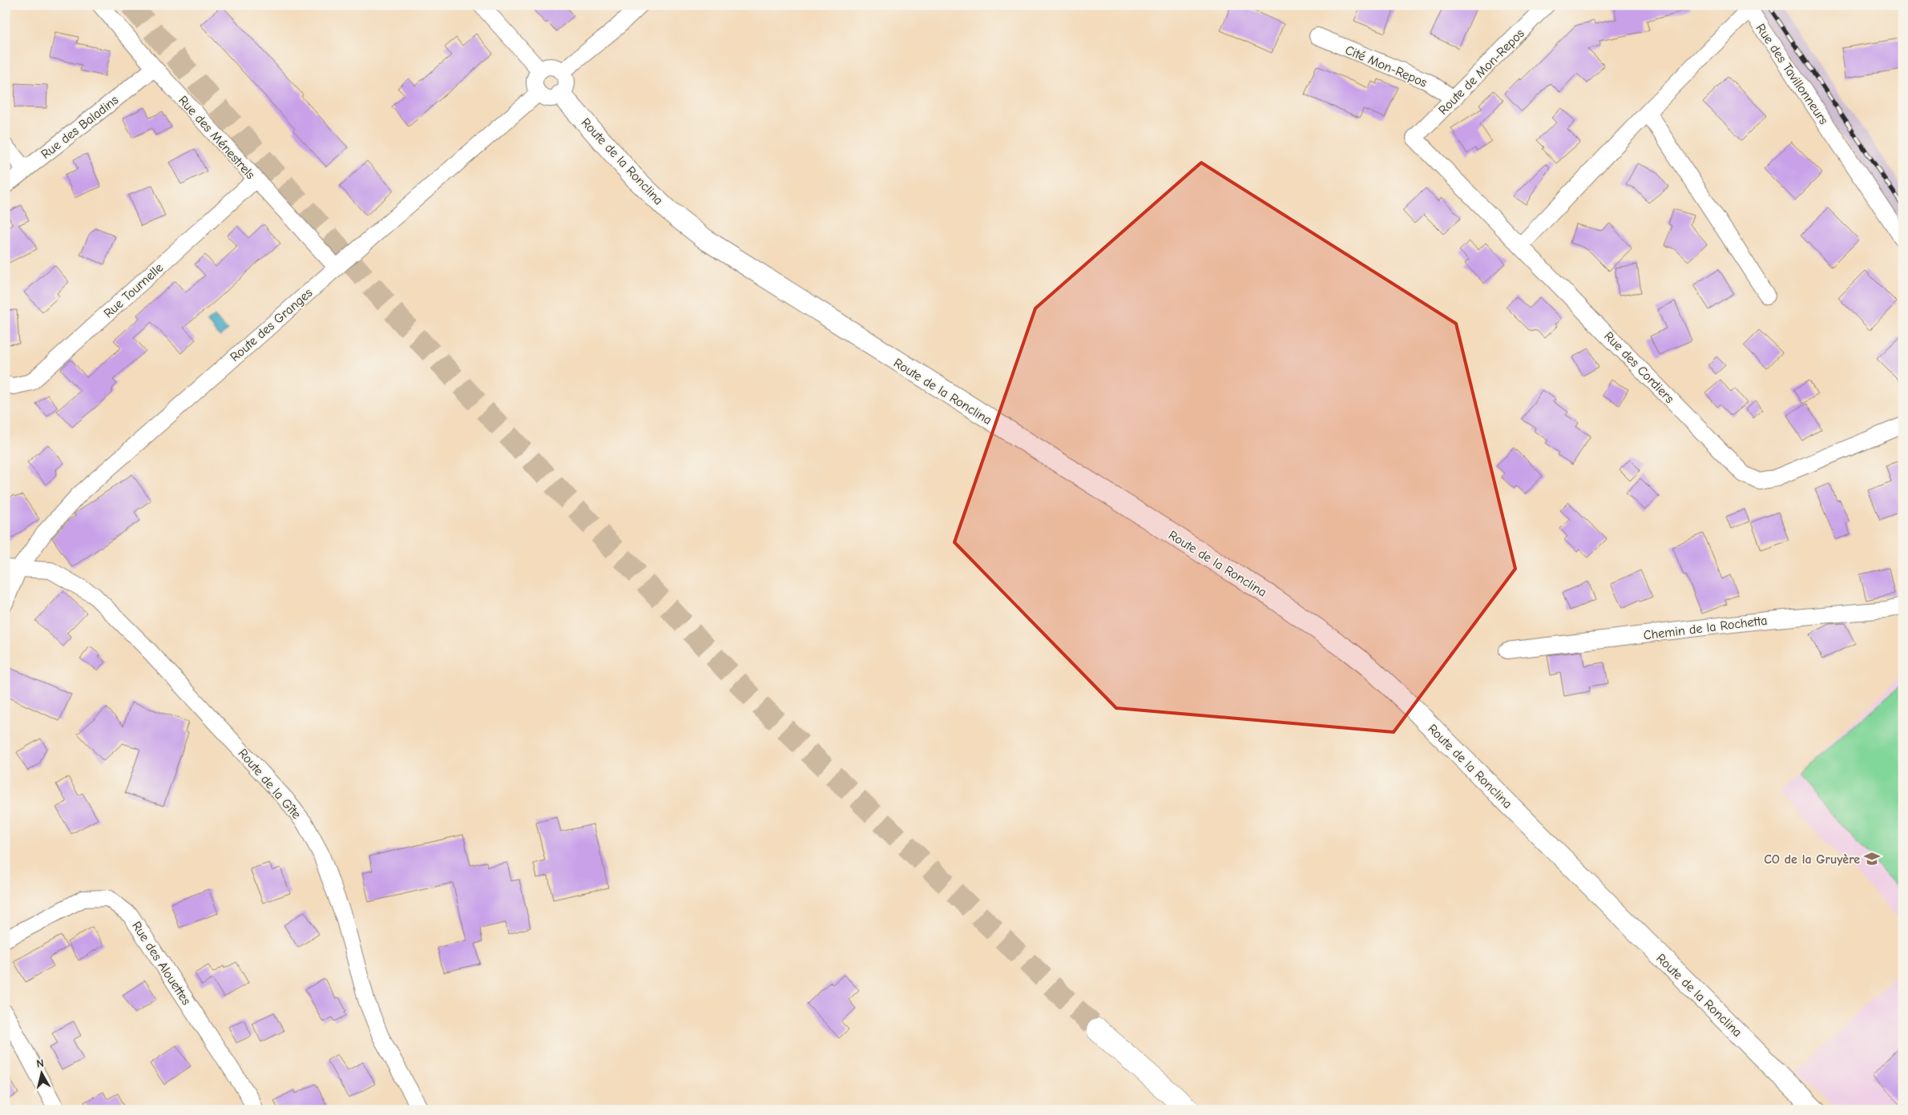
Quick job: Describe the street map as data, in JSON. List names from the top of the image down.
{
  "streets": {
    "street": [
      "Cité Mon-Repos",
      "Route de Mon-Repos",
      "Rue des Tavillonneurs",
      "Rue des Baladins",
      "Rue des Ménestrels",
      "Route de la Ronclina",
      "Rue Tournelle",
      "Route des Granges",
      "Rue des Cordiers",
      "Chemin de la Rochetta",
      "Route de la Gîte",
      "Rue des Alouettes"
    ]
  },
  "crossings": [
    ["Cité Mon-Repos", "Route de Mon-Repos"],
    ["Route de Mon-Repos", "Rue des Cordiers"],
    ["Rue des Tavillonneurs", "Rue des Cordiers"],
    ["Rue des Baladins", "Rue des Ménestrels"],
    ["Rue des Ménestrels", "Rue Tournelle"],
    ["Rue des Ménestrels", "Route des Granges"],
    ["Route de la Ronclina", "Route des Granges"],
    ["Route des Granges", "Route de la Gîte"]
  ],
  "places": {
    "school or university": ["CO de la Gruyère"]
  },
  "north": "top"
}
